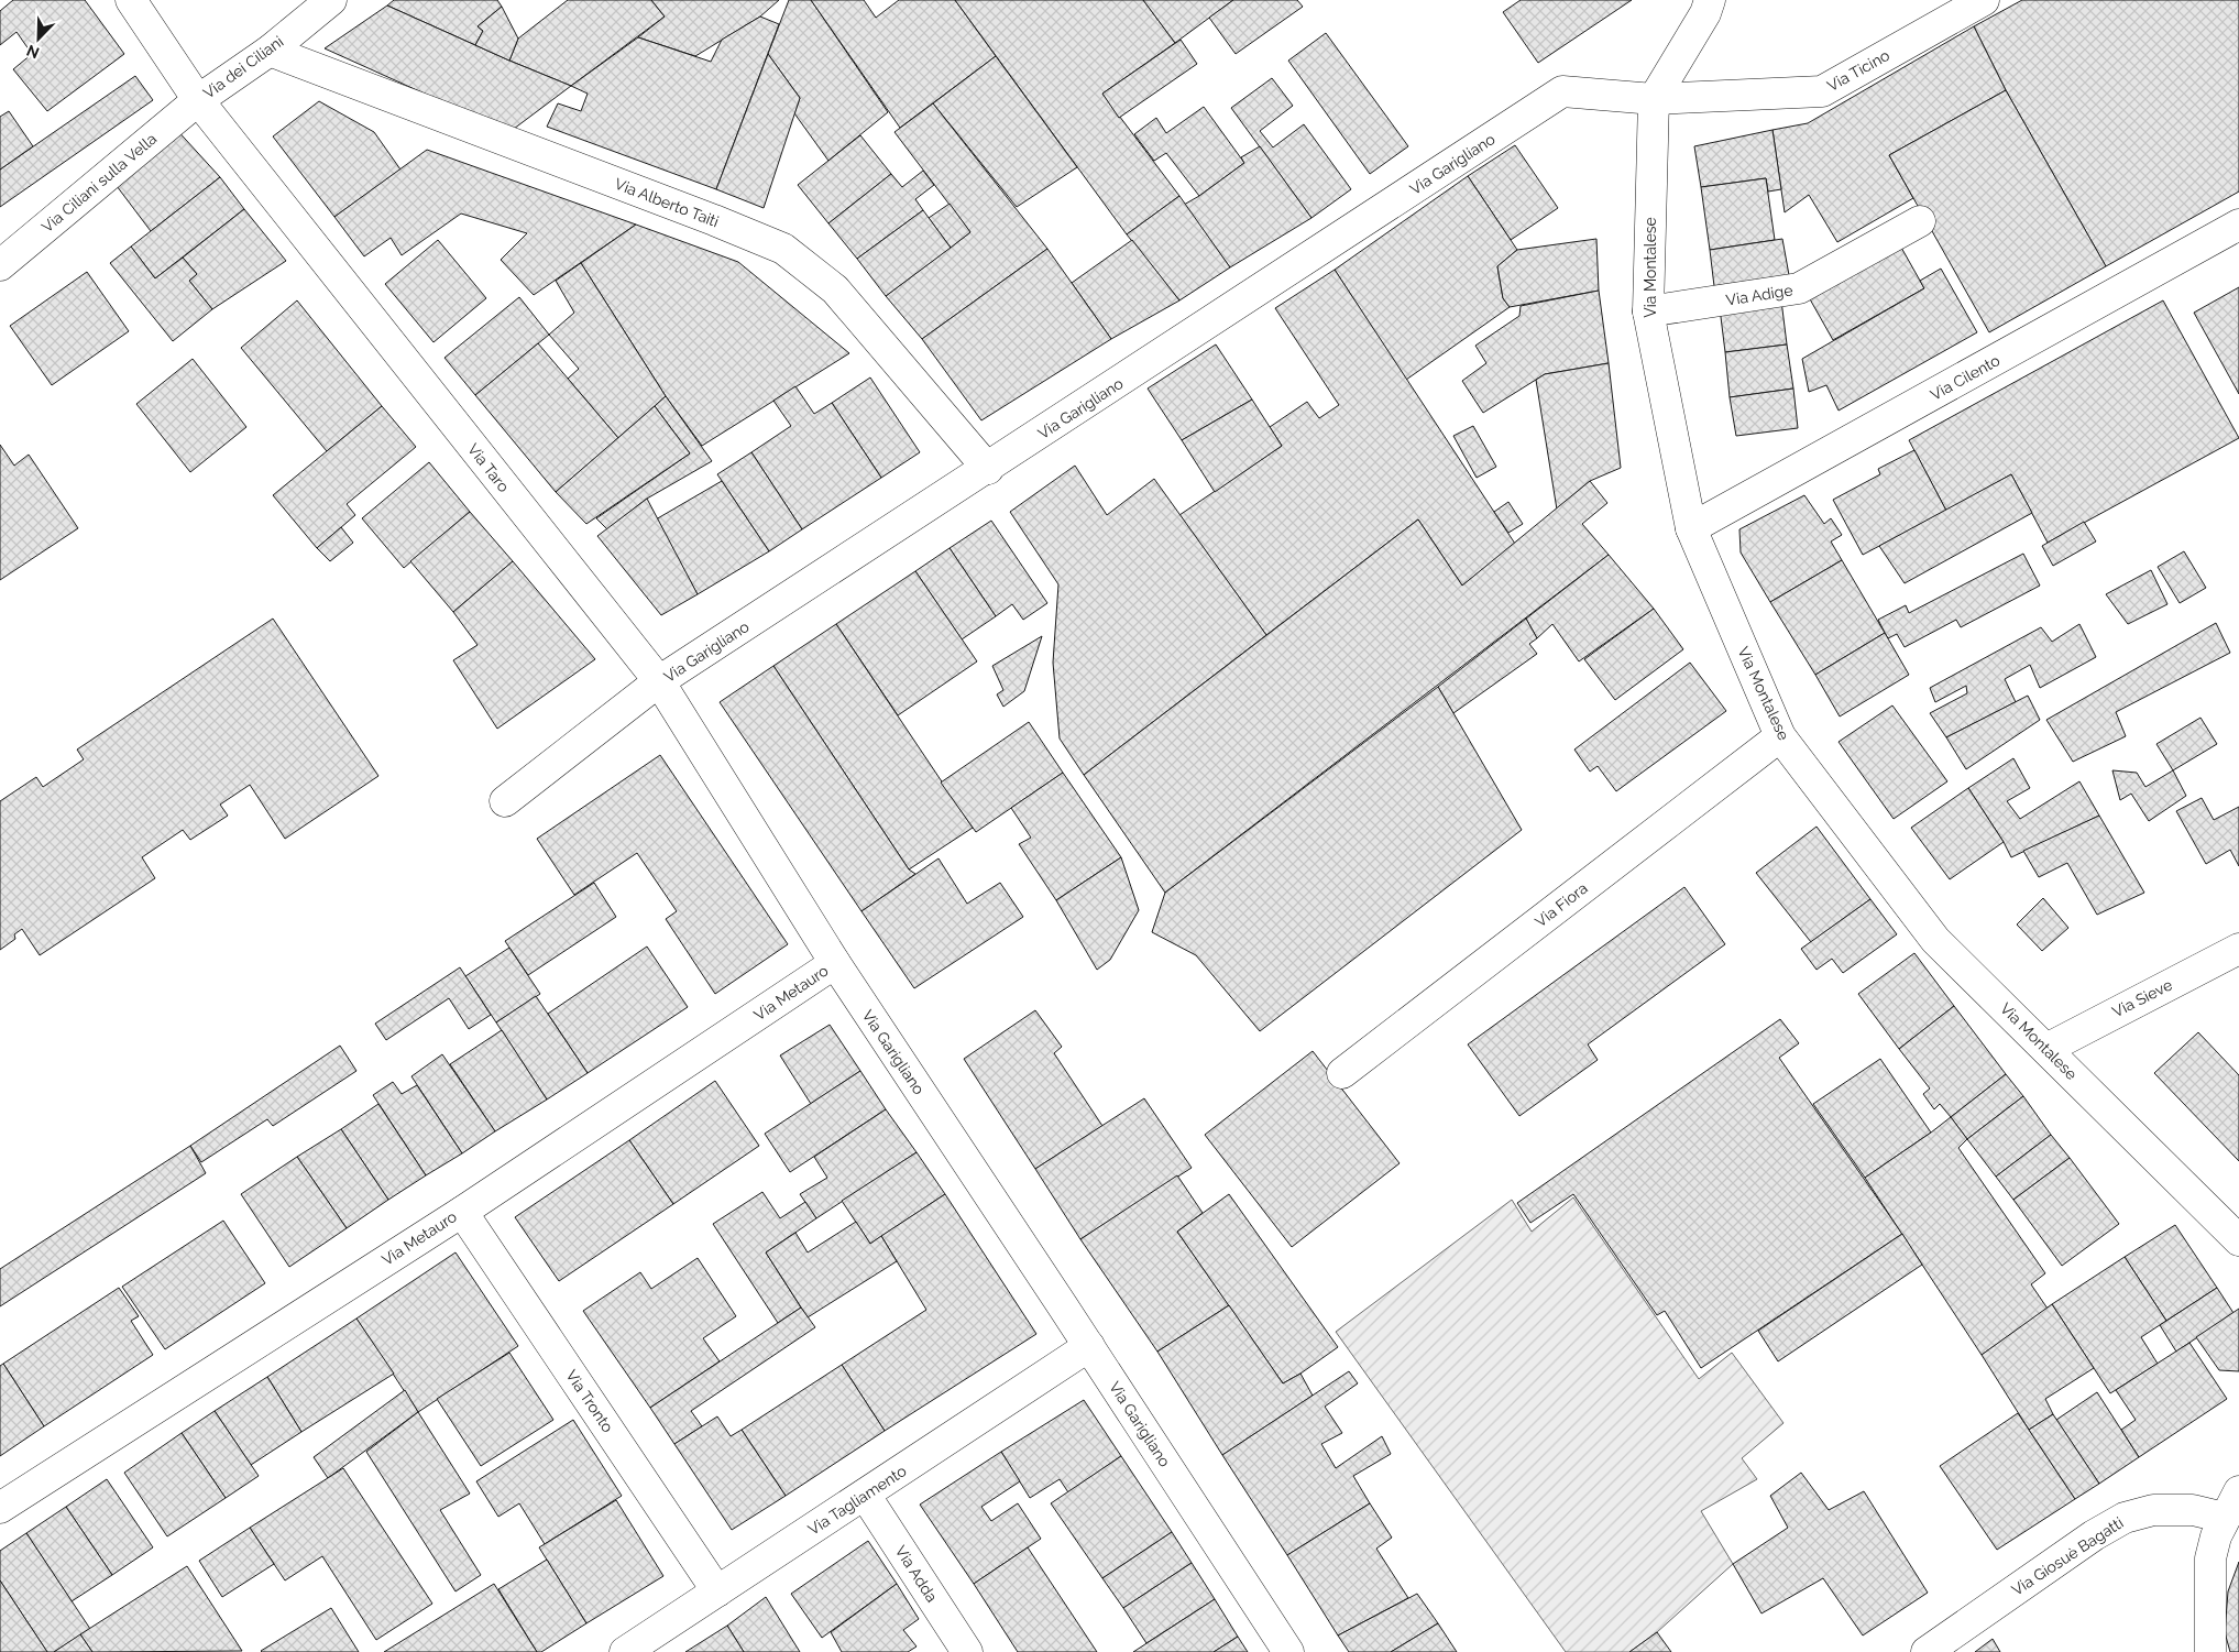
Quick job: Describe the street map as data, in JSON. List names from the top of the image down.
{
  "streets": {
    "street": [
      "Via dei Ciliani",
      "Via Ticino",
      "Via Garigliano",
      "Via Ciliani sulla Vella",
      "Via Alberto Taiti",
      "Via Montalese",
      "Via Adige",
      "Via Cilento",
      "Via Taro",
      "Via Fiora",
      "Via Metauro",
      "Via Sieve",
      "Via Tronto",
      "Via Tagliamento",
      "Via Giosuè Bagatti",
      "Via Adda"
    ]
  },
  "crossings": [
    ["Via dei Ciliani", "Via Ciliani sulla Vella"],
    ["Via dei Ciliani", "Via Alberto Taiti"],
    ["Via dei Ciliani", "Via Taro"],
    ["Via Ticino", "Via Garigliano"],
    ["Via Ticino", "Via Montalese"],
    ["Via Garigliano", "Via Alberto Taiti"],
    ["Via Garigliano", "Via Montalese"],
    ["Via Garigliano", "Via Taro"],
    ["Via Garigliano", "Via Metauro"],
    ["Via Garigliano", "Via Tagliamento"],
    ["Via Ciliani sulla Vella", "Via Taro"],
    ["Via Montalese", "Via Adige"],
    ["Via Montalese", "Via Cilento"],
    ["Via Montalese", "Via Fiora"],
    ["Via Montalese", "Via Sieve"],
    ["Via Metauro", "Via Tronto"],
    ["Via Tronto", "Via Tagliamento"],
    ["Via Tagliamento", "Via Adda"]
  ],
  "north": "bottom left"
}
